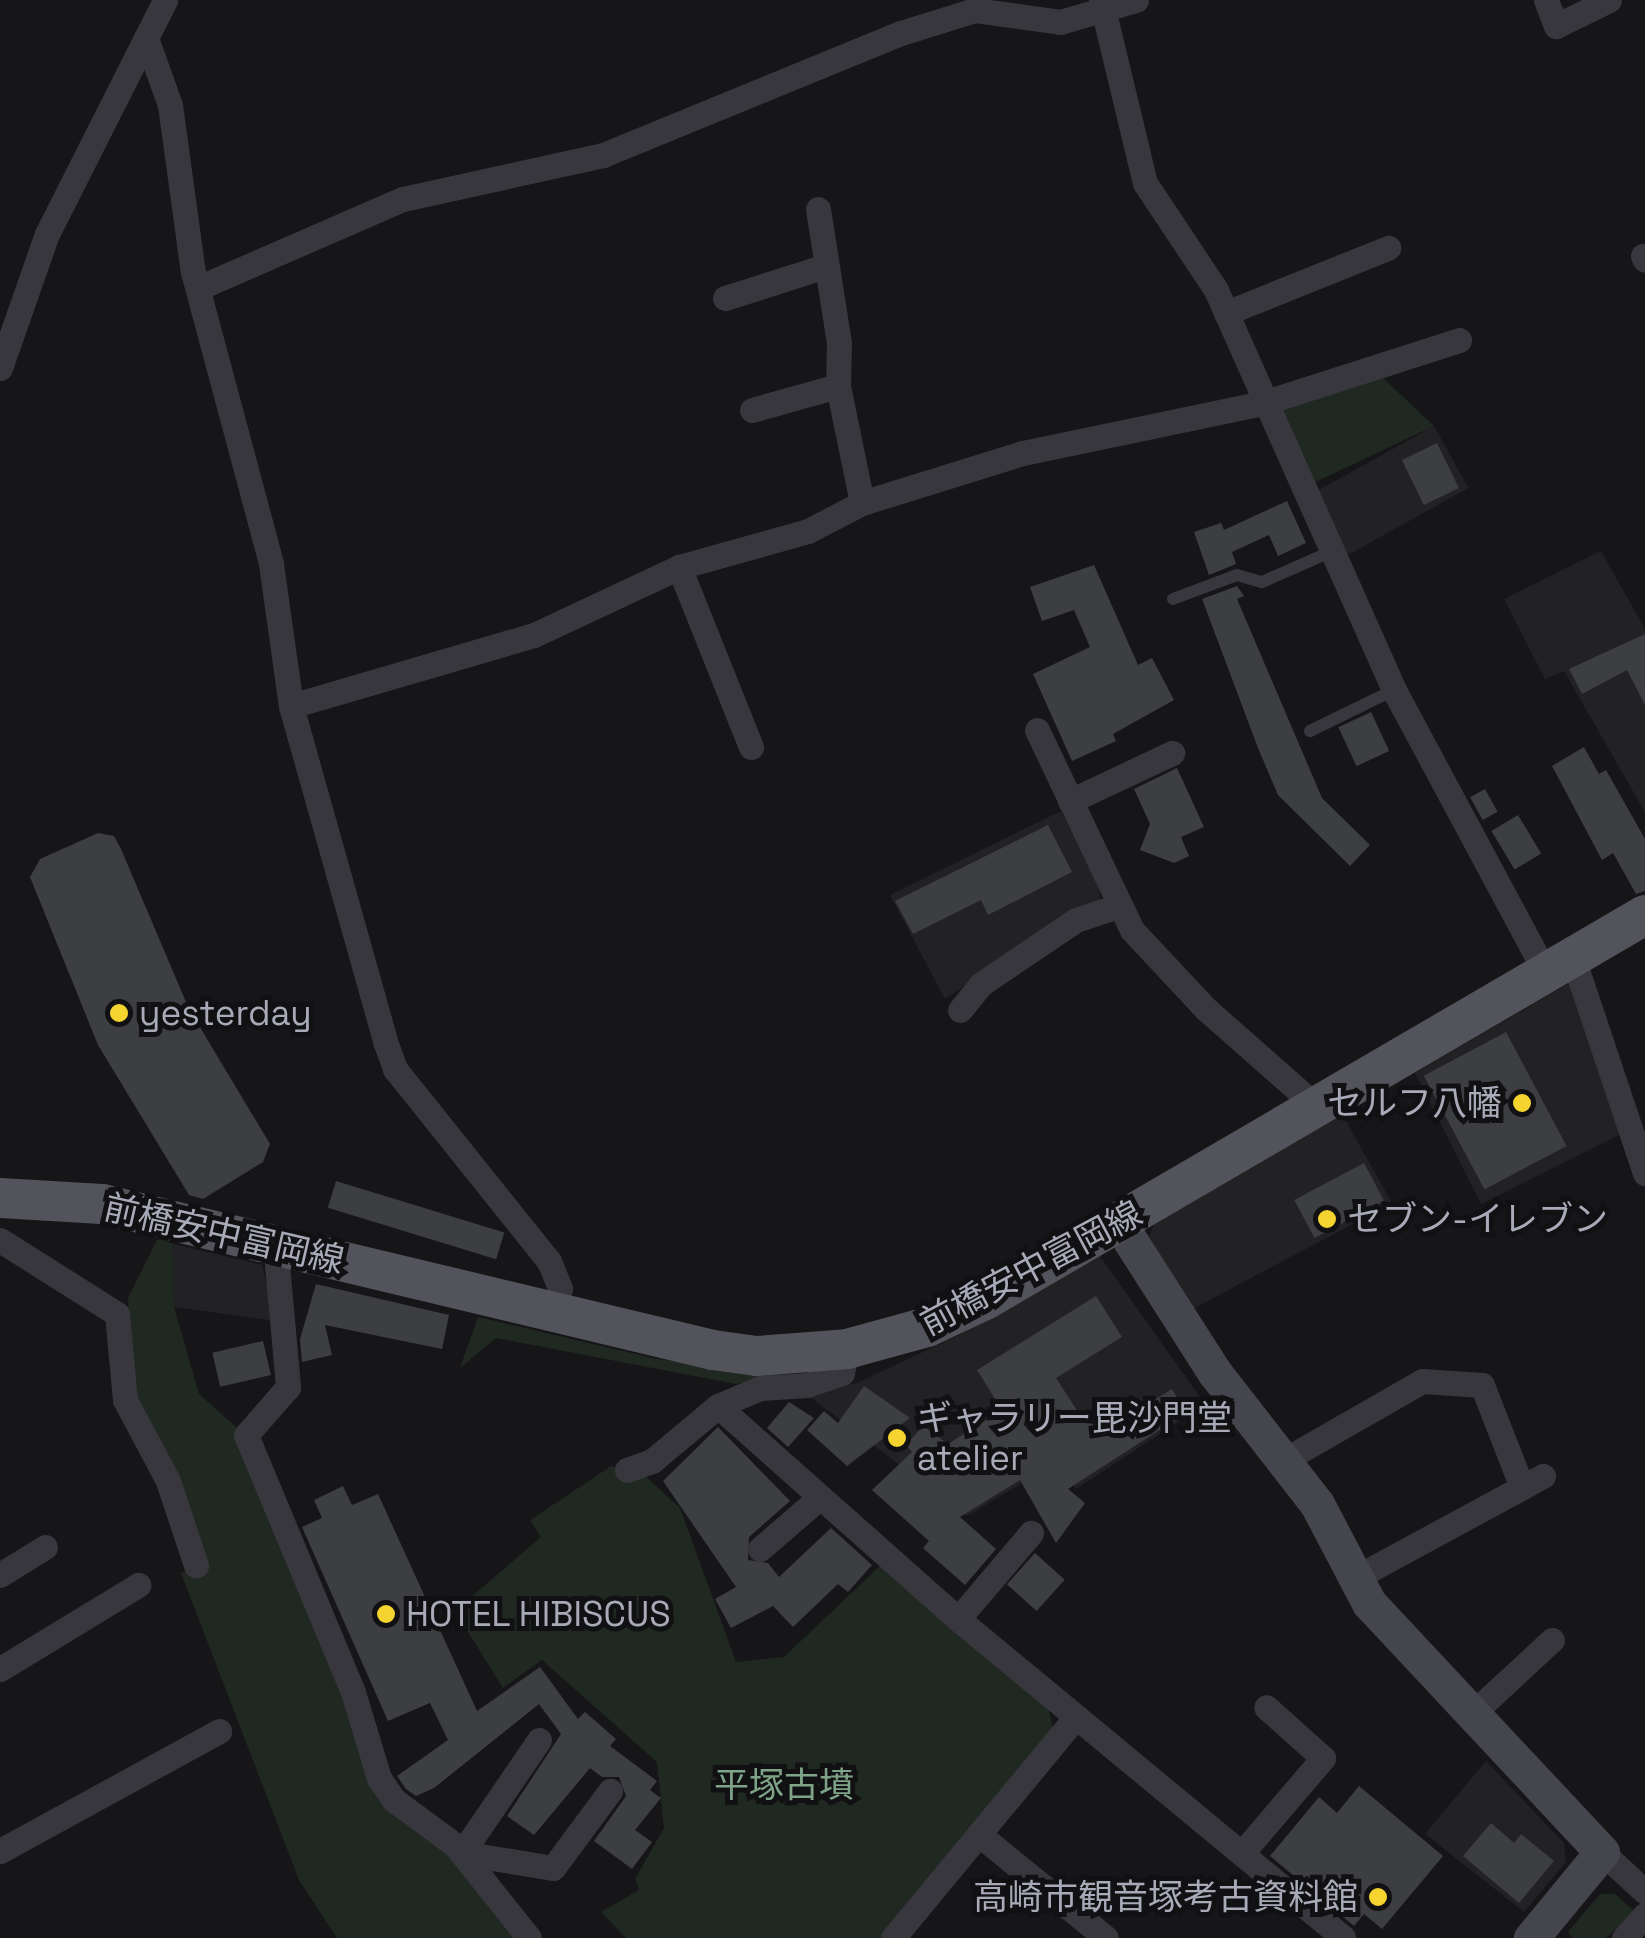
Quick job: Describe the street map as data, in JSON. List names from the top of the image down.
{
  "streets": {
    "main road": ["前橋安中富岡線"]
  },
  "parks": ["平塚古墳"],
  "places": [
    "yesterday",
    "セルフ八幡",
    "セブン-イレブン",
    "ギャラリー毘沙門堂 atelier",
    "HOTEL HIBISCUS",
    "高崎市観音塚考古資料館"
  ]
}
